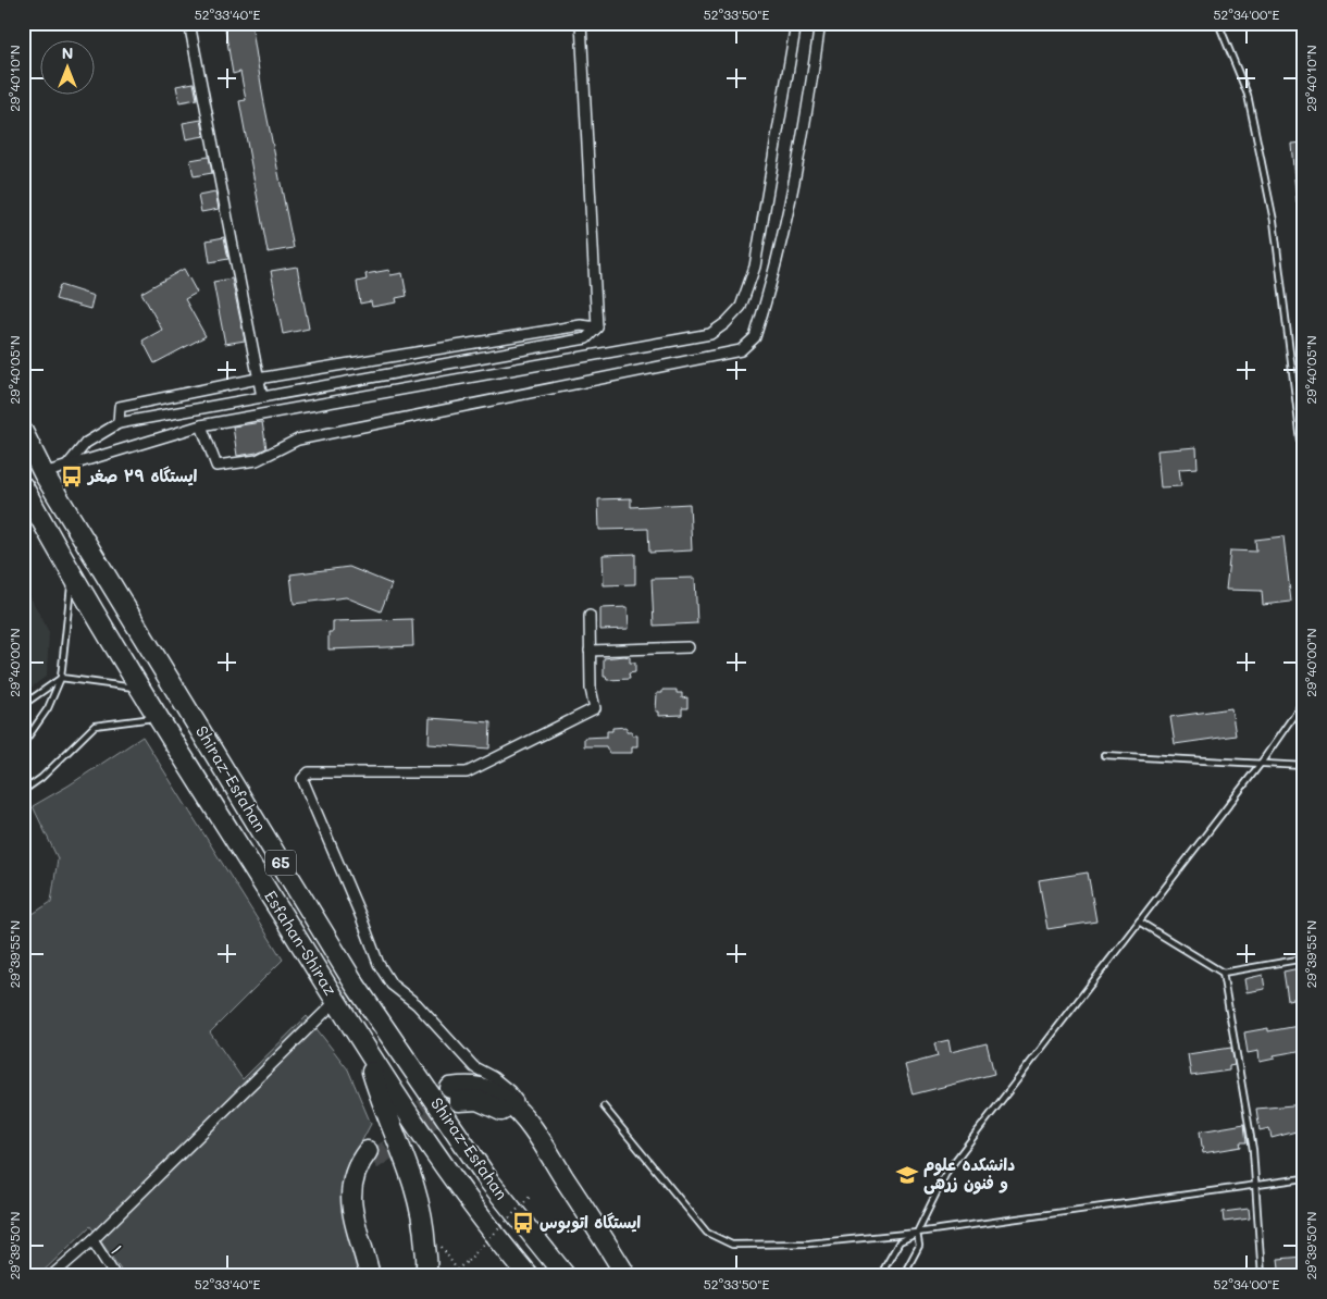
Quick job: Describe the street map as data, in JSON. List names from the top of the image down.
{
  "streets": {
    "highway": ["Shiraz-Esfahan", "65", "Esfahan-Shiraz"],
    "street": ["۱"]
  },
  "places": {
    "bus stop": ["ایستگاه ۲۹ صغر", "ایستگاه اتوبوس"],
    "school or university": ["دانشکده علوم و فنون زرهی"]
  },
  "north": "top",
  "coordinates": [
    "52°33'40\"E",
    "52°33'50\"E",
    "52°34'00\"E",
    "29°40'10\"N",
    "29°40'05\"N",
    "29°40'00\"N",
    "29°39'55\"N",
    "29°39'50\"N"
  ]
}
